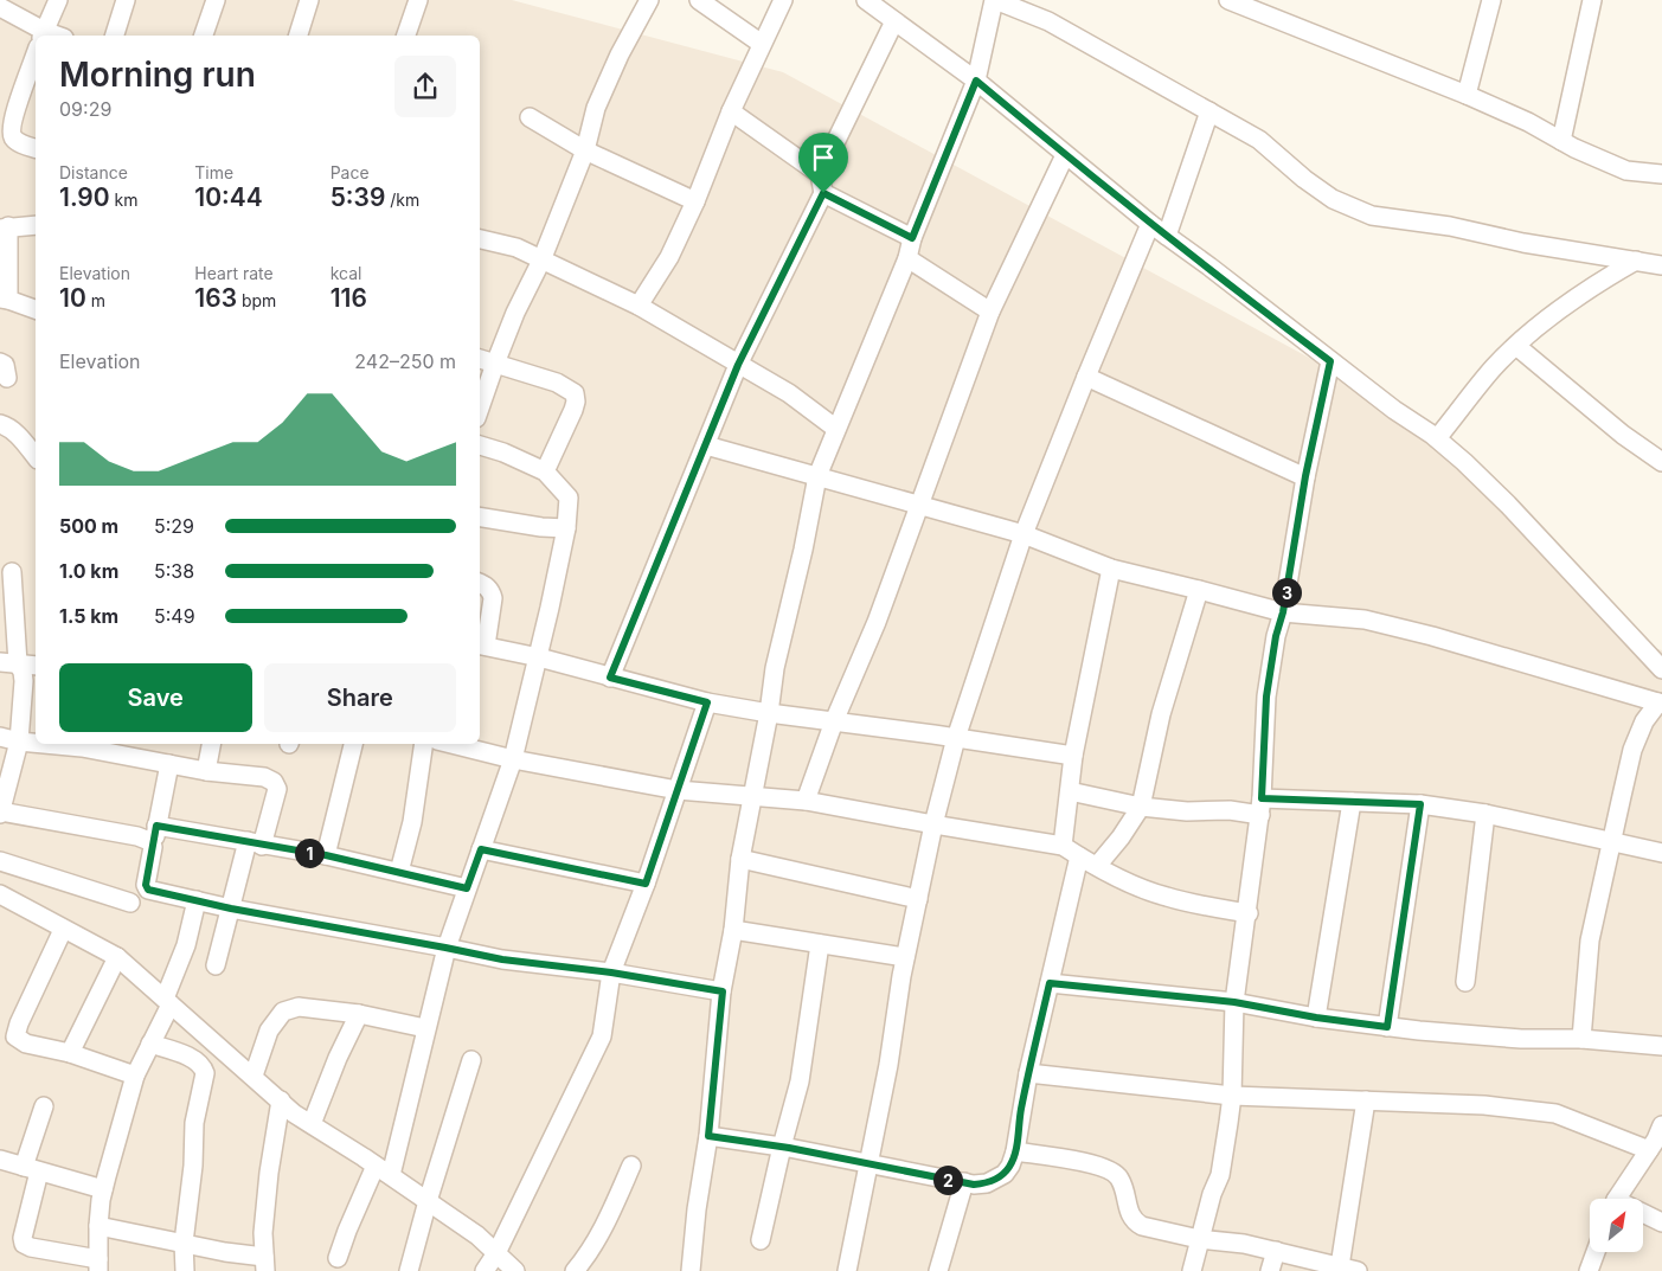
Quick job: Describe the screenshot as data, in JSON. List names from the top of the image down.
{
  "north": "top right",
  "page": {
    "heading": ["Morning run", "09:29"],
    "stats": [
      ["Distance", "1.90 km"],
      ["Time", "10:44"],
      ["Pace", "5:39 /km"],
      ["Elevation", "10 m"],
      ["Heart rate", "163 bpm"],
      ["kcal", "116"]
    ],
    "chart": ["Elevation", "242–250 m"],
    "list": [
      {
        "name": "500 m",
        "note": "5:29"
      },
      {
        "name": "1.0 km",
        "note": "5:38"
      },
      {
        "name": "1.5 km",
        "note": "5:49"
      }
    ],
    "pins": ["3", "1", "2"],
    "buttons": ["Save", "Share"]
  }
}
